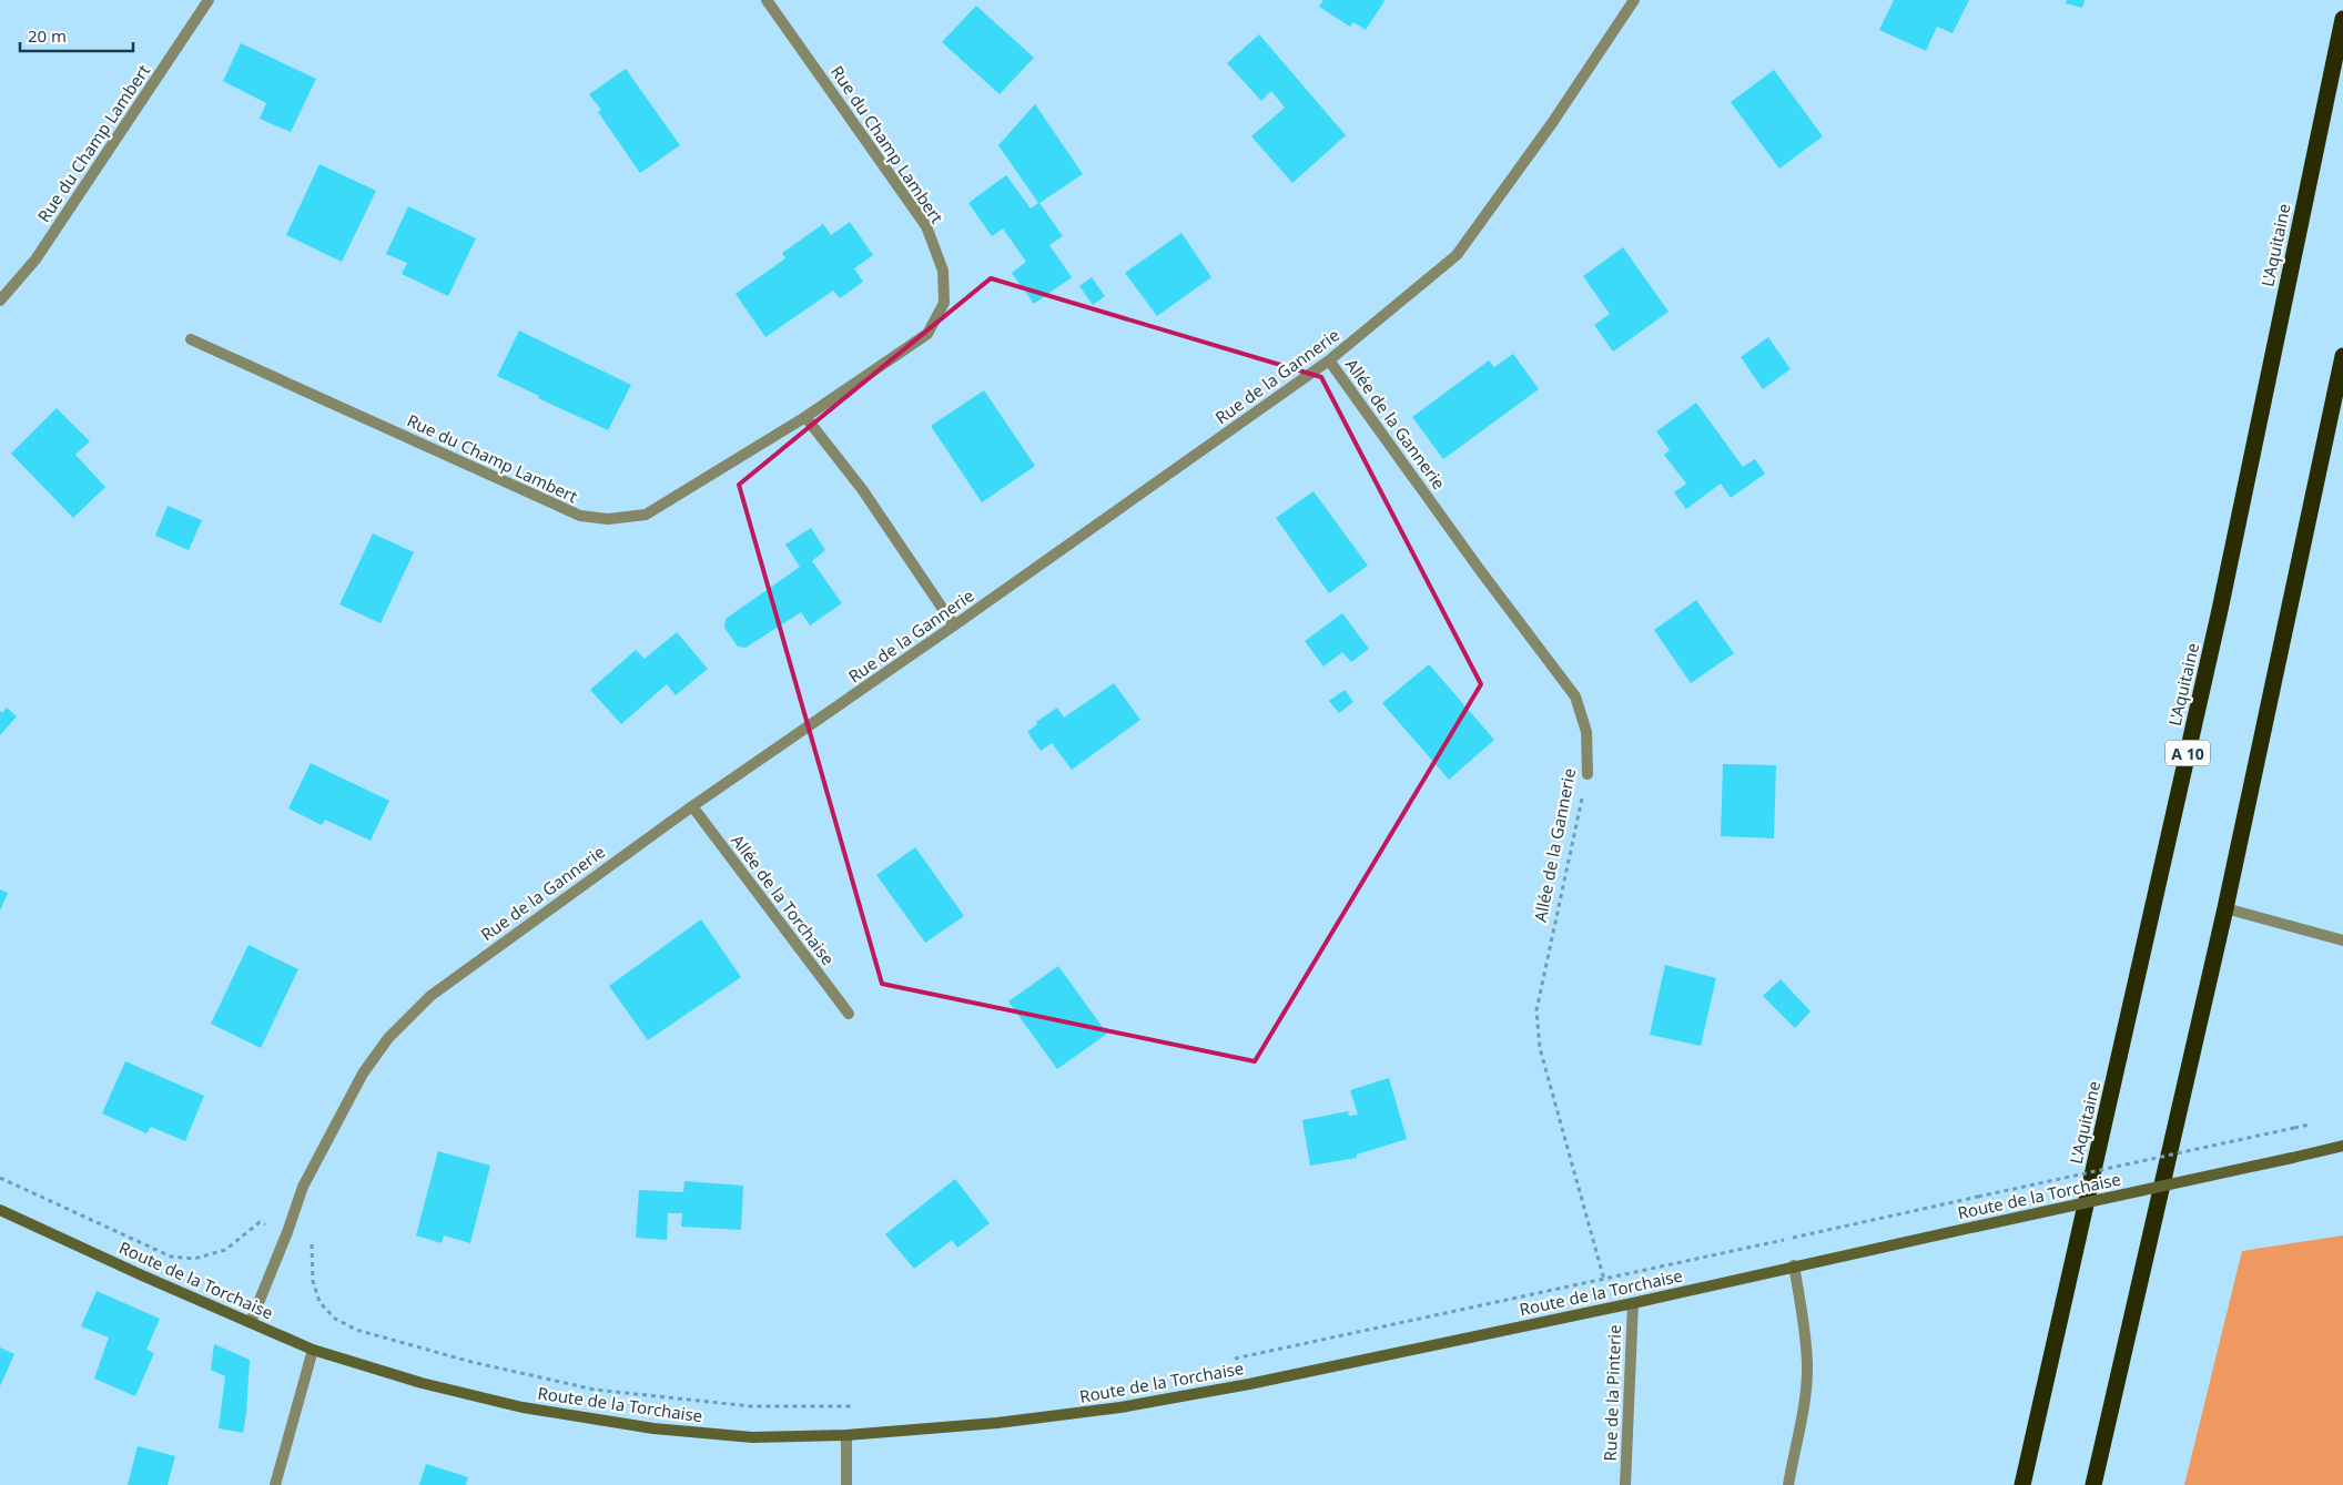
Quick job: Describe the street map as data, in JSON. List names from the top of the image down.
{
  "streets": {
    "highway": ["L'Aquitaine", "A 10"],
    "main road": ["Route de la Torchaise"],
    "street": [
      "Rue du Champ Lambert",
      "Rue de la Gannerie",
      "Allée de la Gannerie",
      "Allée de la Torchaise",
      "Rue de la Pinterie"
    ]
  },
  "crossings": [
    ["Rue de la Gannerie", "Allée de la Gannerie"],
    ["Rue de la Gannerie", "Allée de la Torchaise"],
    ["Rue de la Gannerie", "Route de la Torchaise"],
    ["Allée de la Gannerie", "Route de la Torchaise"],
    ["Route de la Torchaise", "Rue de la Pinterie"]
  ],
  "scale_bar": "20 m"
}
